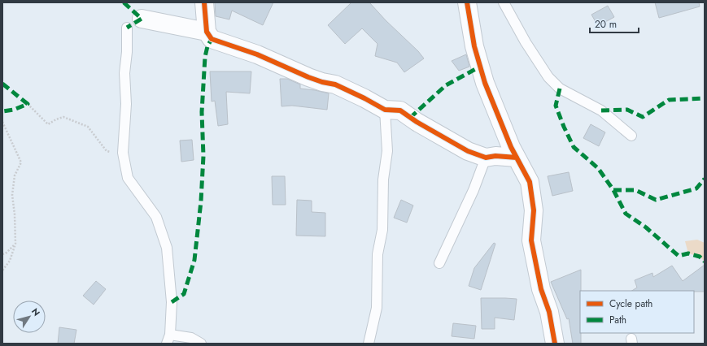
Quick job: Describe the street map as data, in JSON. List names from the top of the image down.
{
  "legend": ["Cycle path", "Path"],
  "scale_bar": "20 m",
  "north": "top right"
}
